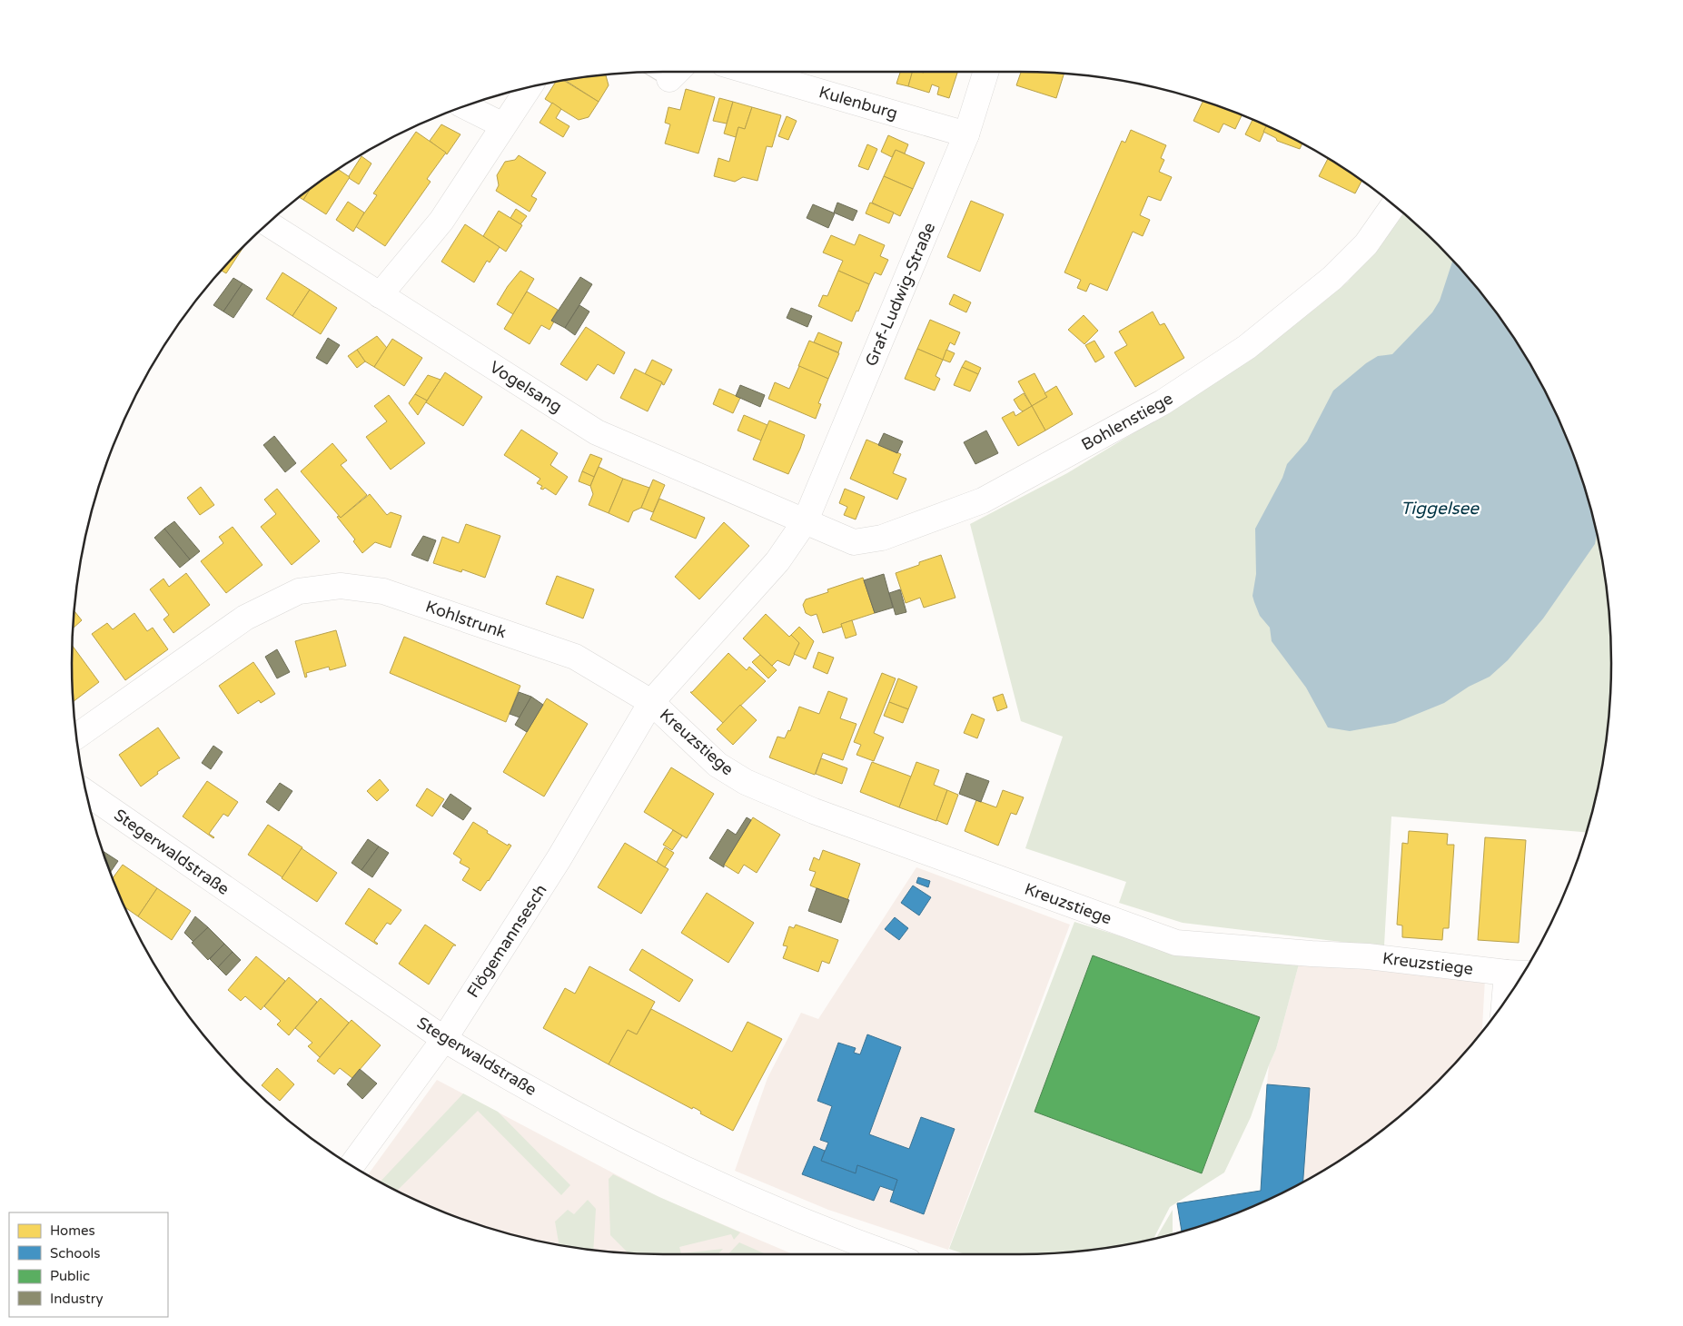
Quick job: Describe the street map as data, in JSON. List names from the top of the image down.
{
  "streets": {
    "street": [
      "Kulenburg",
      "Graf-Ludwig-Straße",
      "Vogelsang",
      "Bohlenstiege",
      "Kohlstrunk",
      "Kreuzstiege",
      "Stegerwaldstraße",
      "Flögemannsesch"
    ]
  },
  "crossings": [
    ["Kulenburg", "Graf-Ludwig-Straße"],
    ["Graf-Ludwig-Straße", "Vogelsang"],
    ["Graf-Ludwig-Straße", "Bohlenstiege"],
    ["Vogelsang", "Bohlenstiege"],
    ["Kohlstrunk", "Kreuzstiege"],
    ["Kohlstrunk", "Flögemannsesch"],
    ["Kreuzstiege", "Flögemannsesch"],
    ["Stegerwaldstraße", "Flögemannsesch"]
  ],
  "water": ["Tiggelsee"],
  "legend": [
    "Homes",
    "Schools",
    "Public",
    "Industry"
  ]
}
